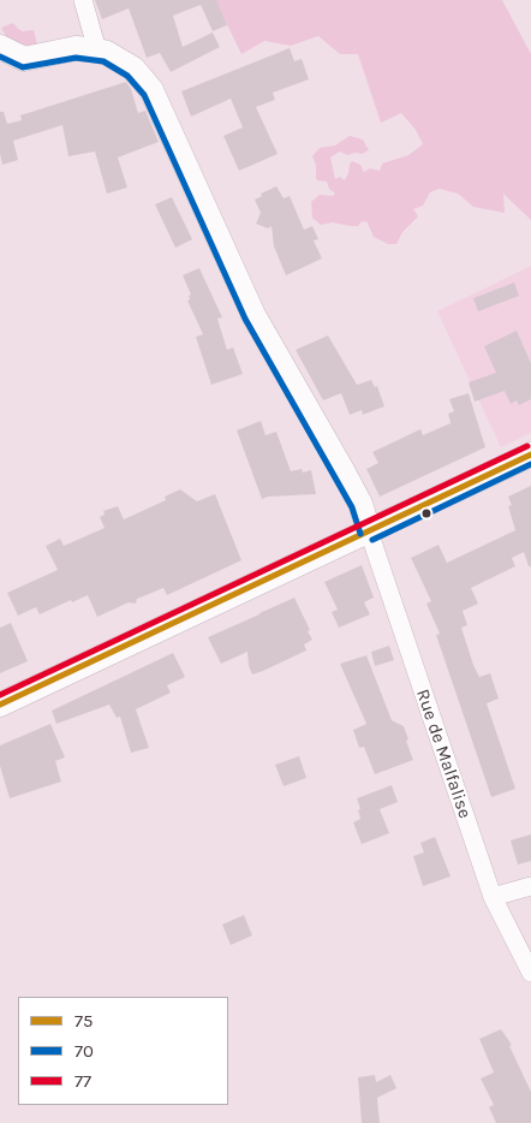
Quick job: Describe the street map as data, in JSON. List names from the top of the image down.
{
  "streets": {
    "street": ["Rue de Malfalise"]
  },
  "lines": ["transit line 70", "transit line 77", "transit line 75"],
  "legend": ["75", "70", "77"]
}
